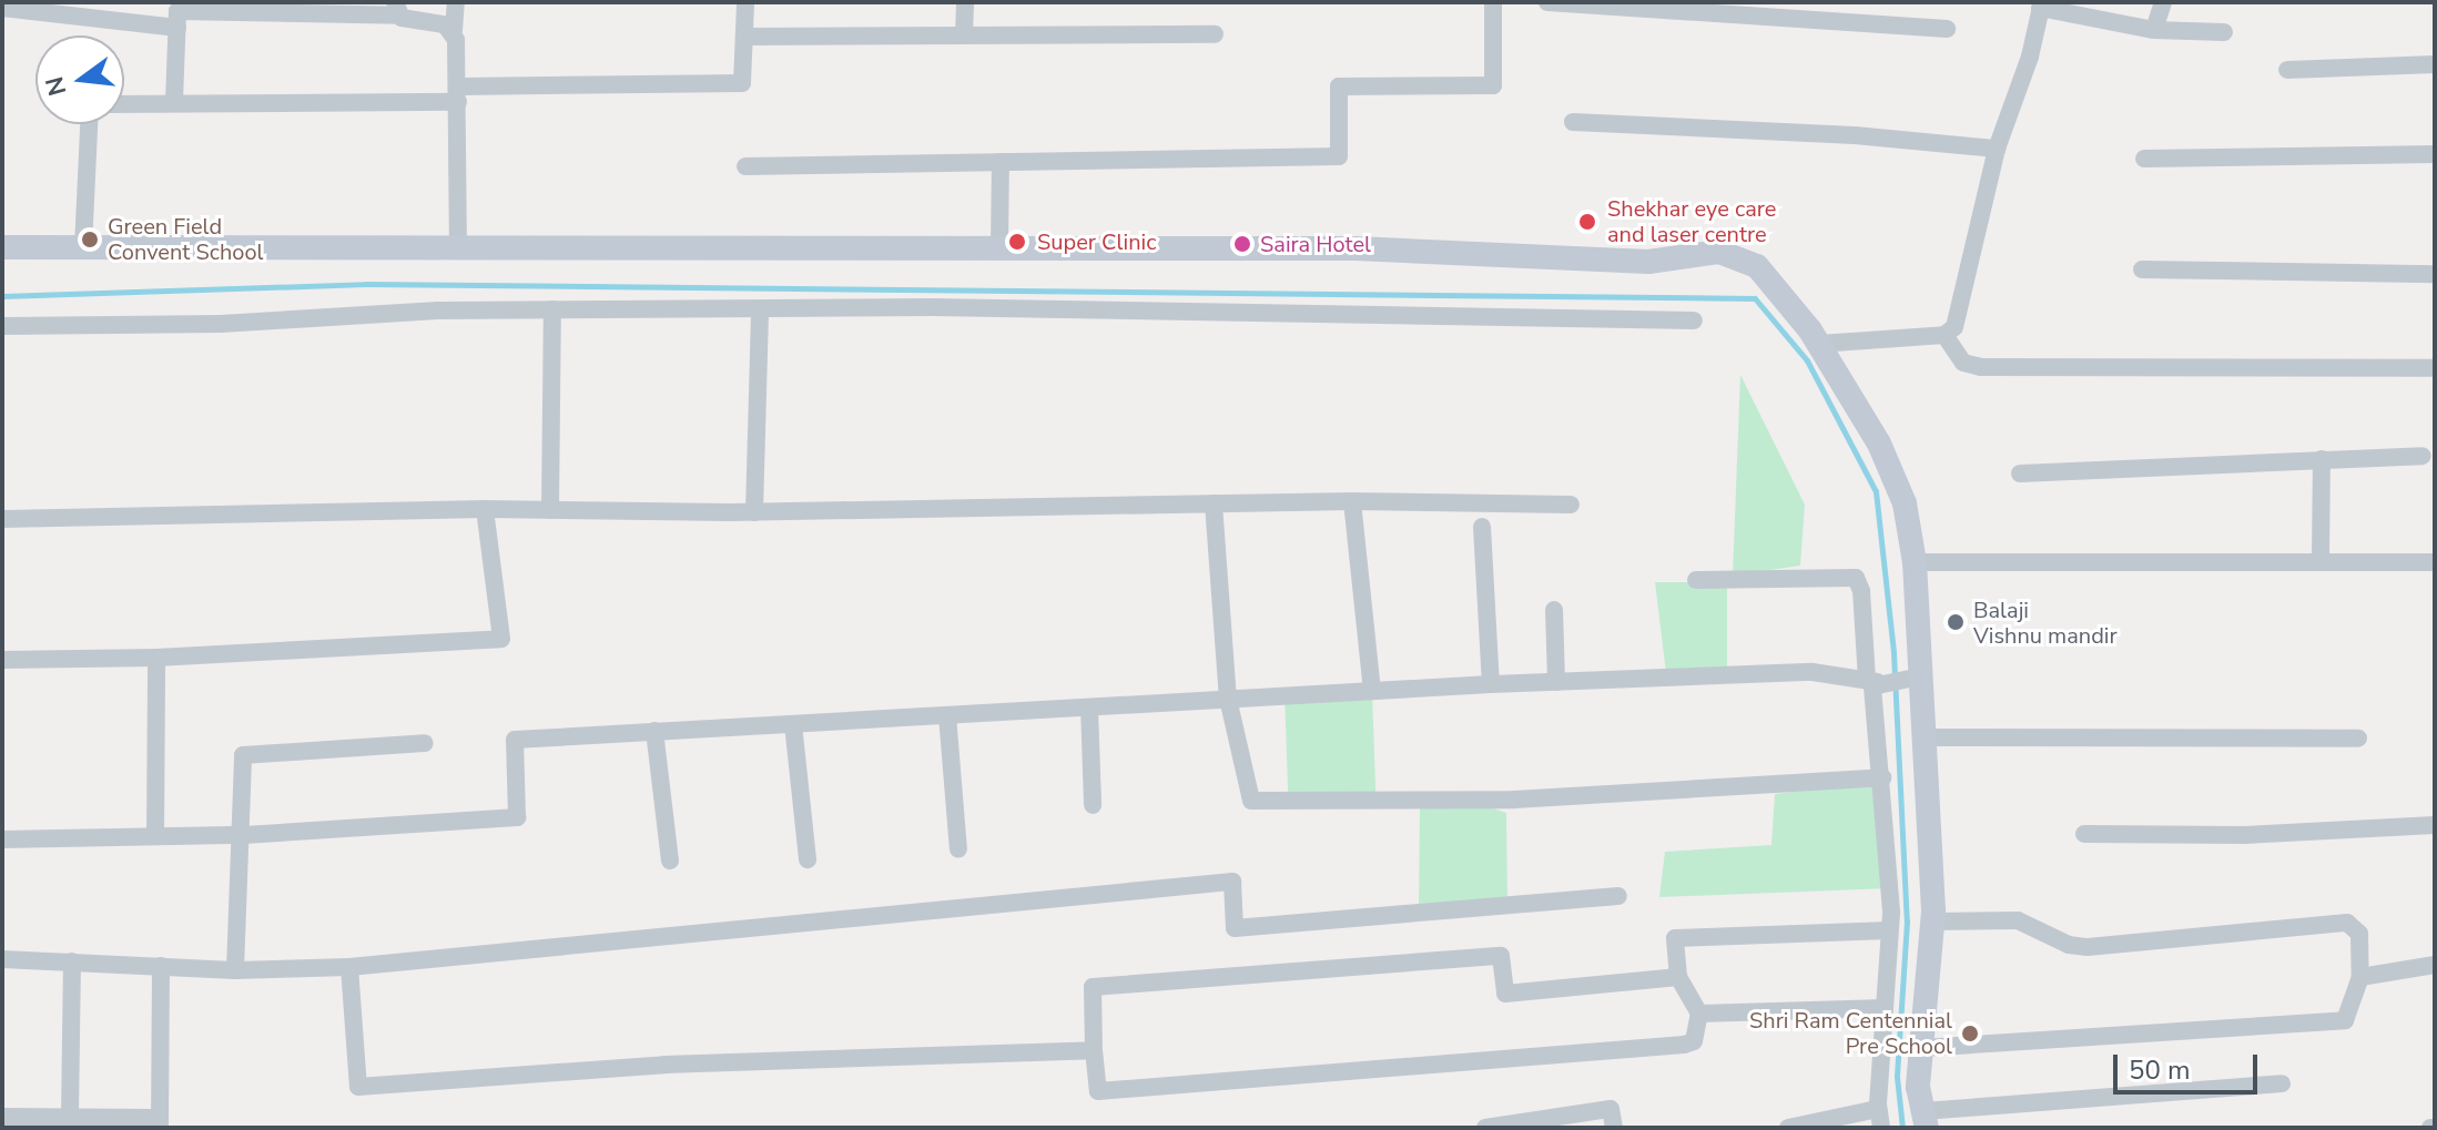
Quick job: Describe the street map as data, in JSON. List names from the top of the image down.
{
  "places": [
    "Shekhar eye care and laser centre",
    "Green Field Convent School",
    "Super Clinic",
    "Saira Hotel",
    "Balaji Vishnu mandir",
    "Shri Ram Centennial Pre School"
  ],
  "scale_bar": "50 m",
  "north": "left"
}
